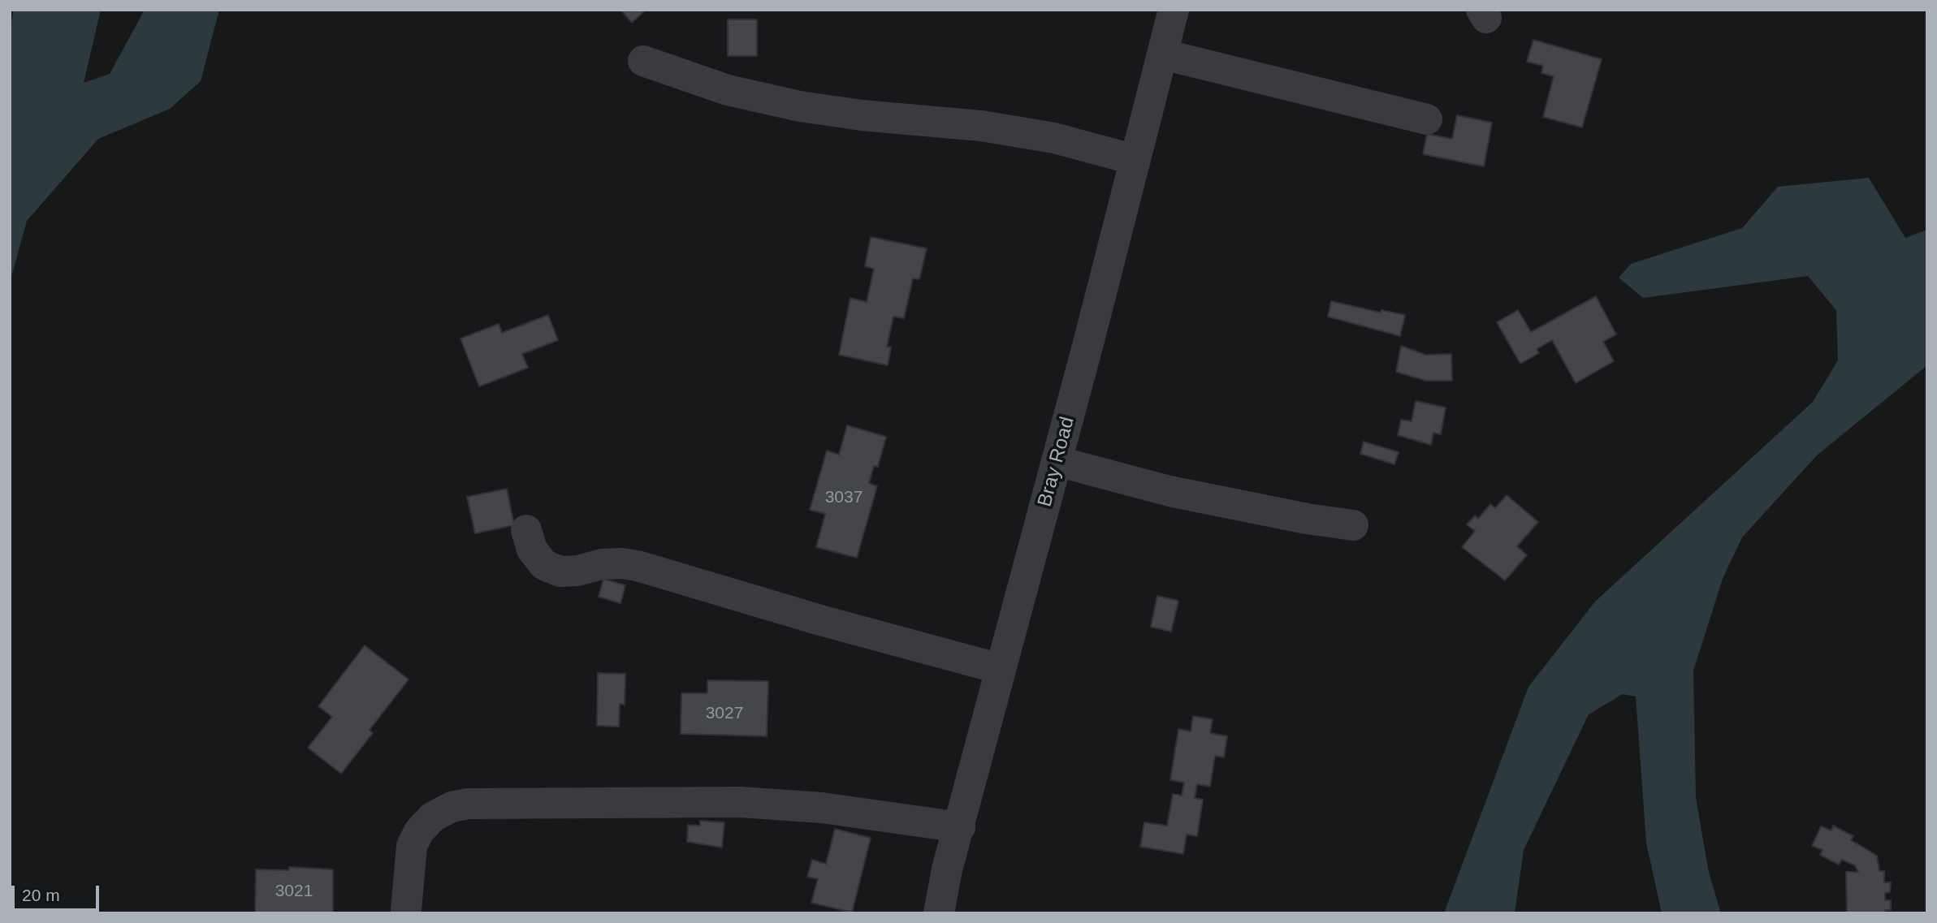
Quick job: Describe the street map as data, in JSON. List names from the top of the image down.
{
  "streets": {
    "street": ["Bray Road"]
  },
  "house_numbers": ["3037", "3027", "3021"],
  "scale_bar": "20 m"
}
